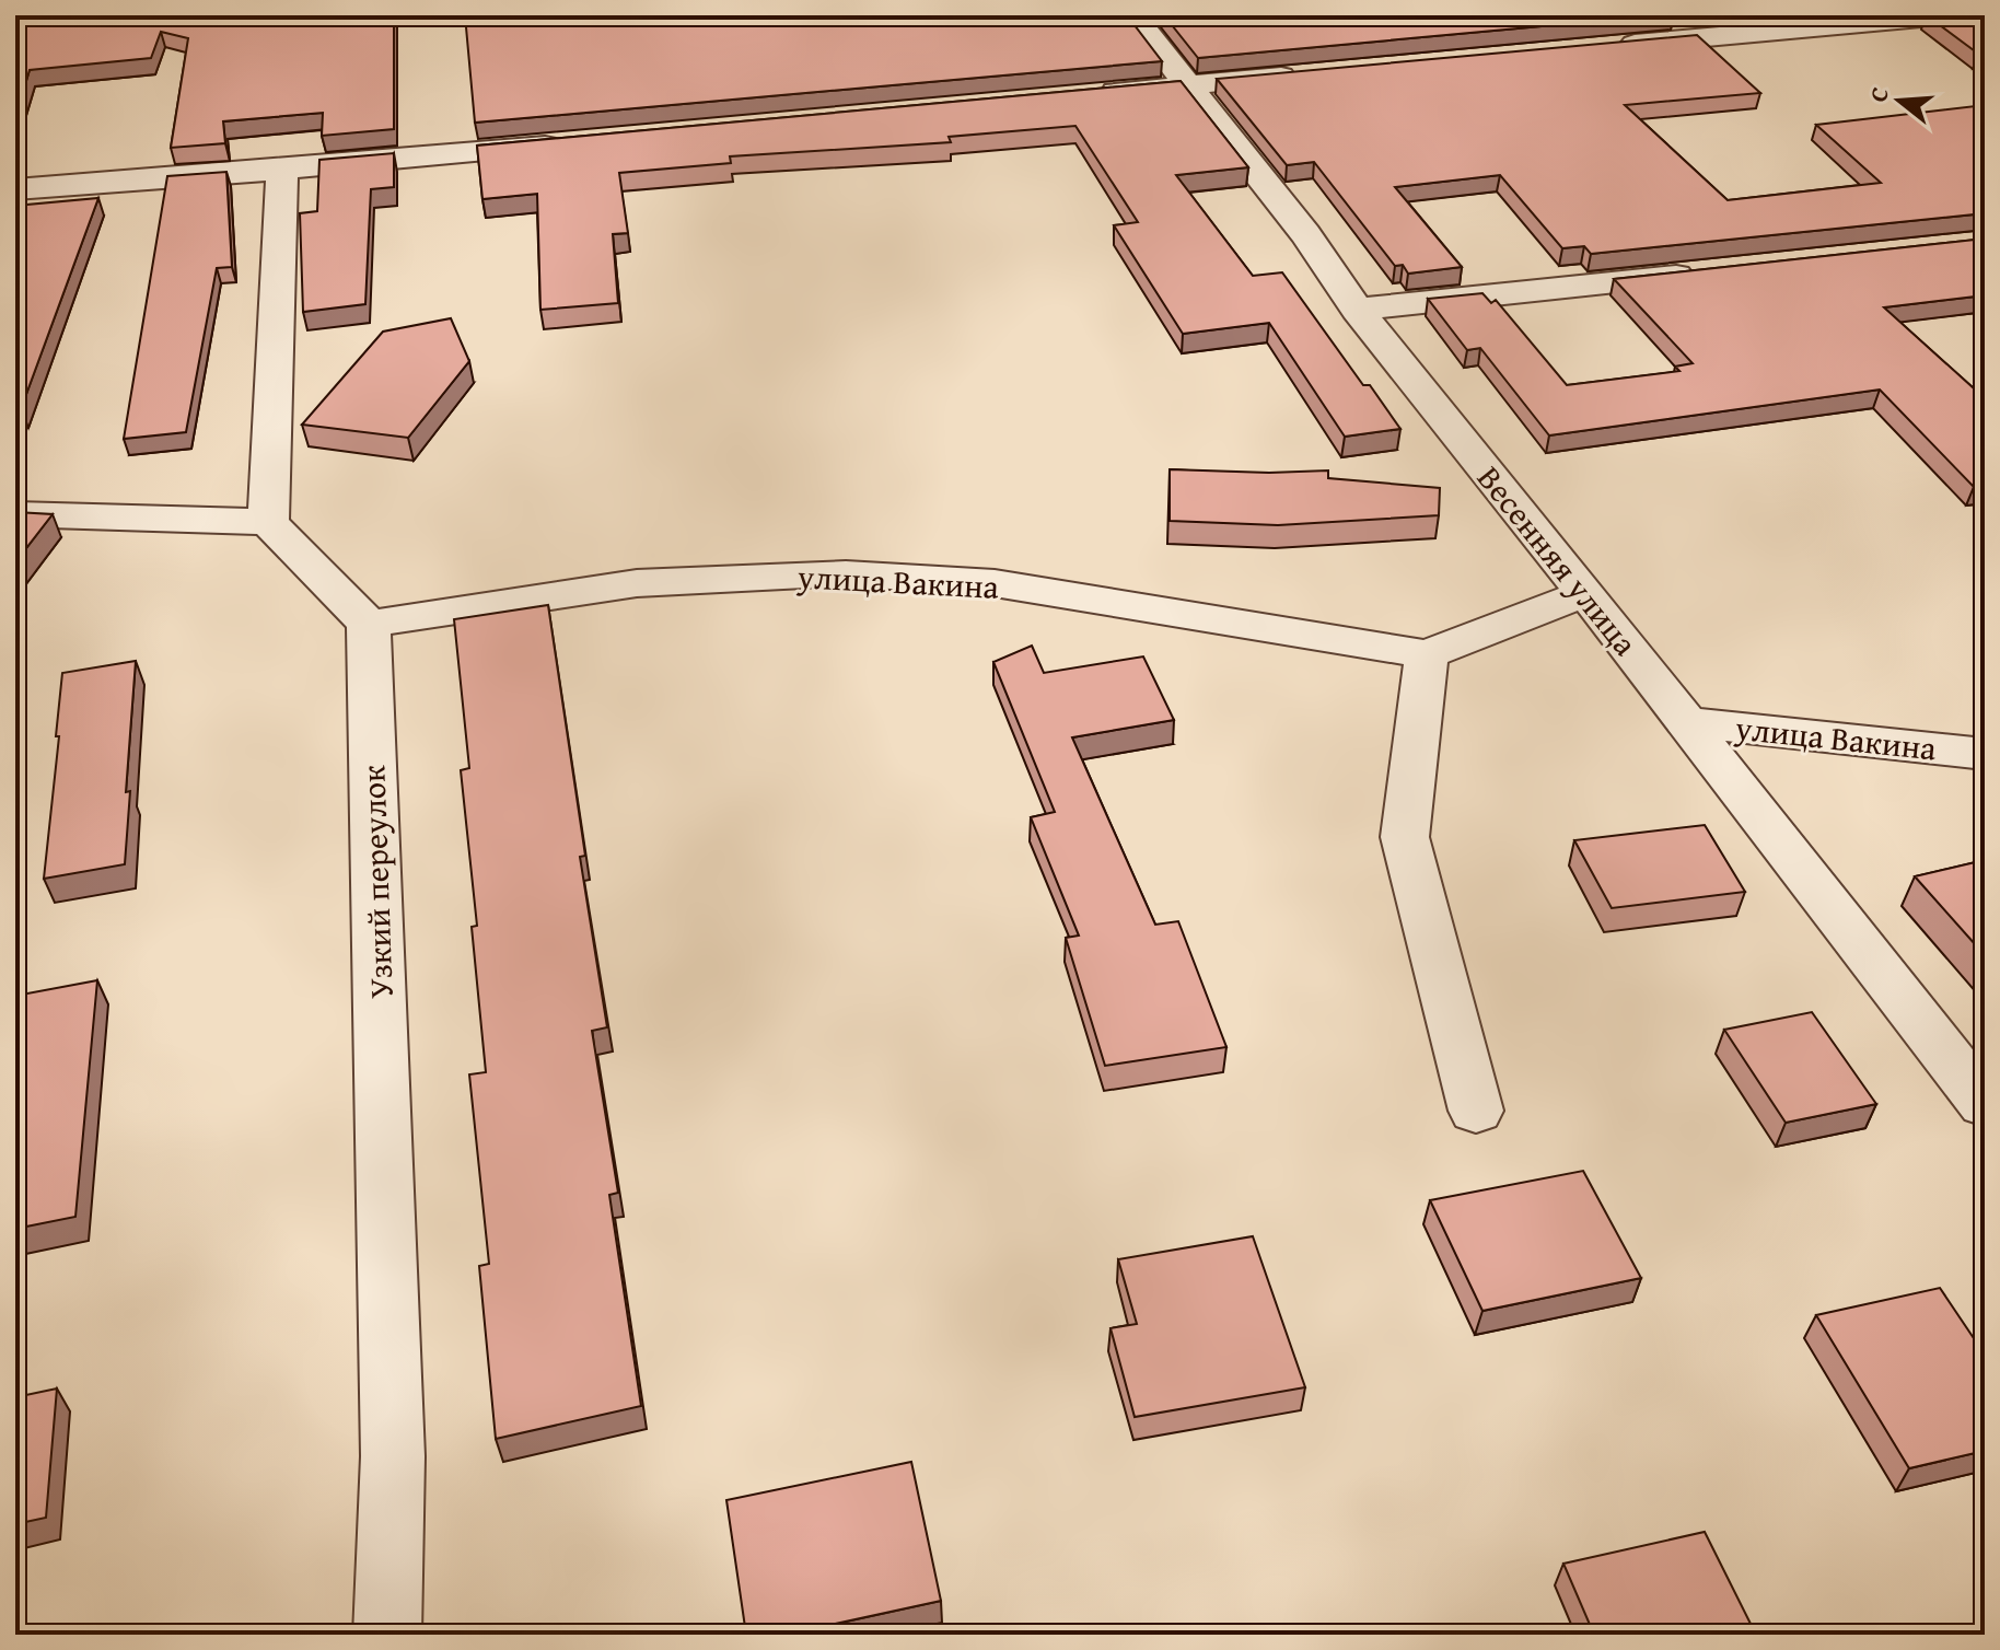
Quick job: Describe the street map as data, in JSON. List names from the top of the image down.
{
  "streets": {
    "street": ["Весенняя улица", "улица Вакина", "Узкий переулок"]
  },
  "crossings": [
    ["Весенняя улица", "улица Вакина"],
    ["улица Вакина", "Узкий переулок"]
  ],
  "north": "left"
}
